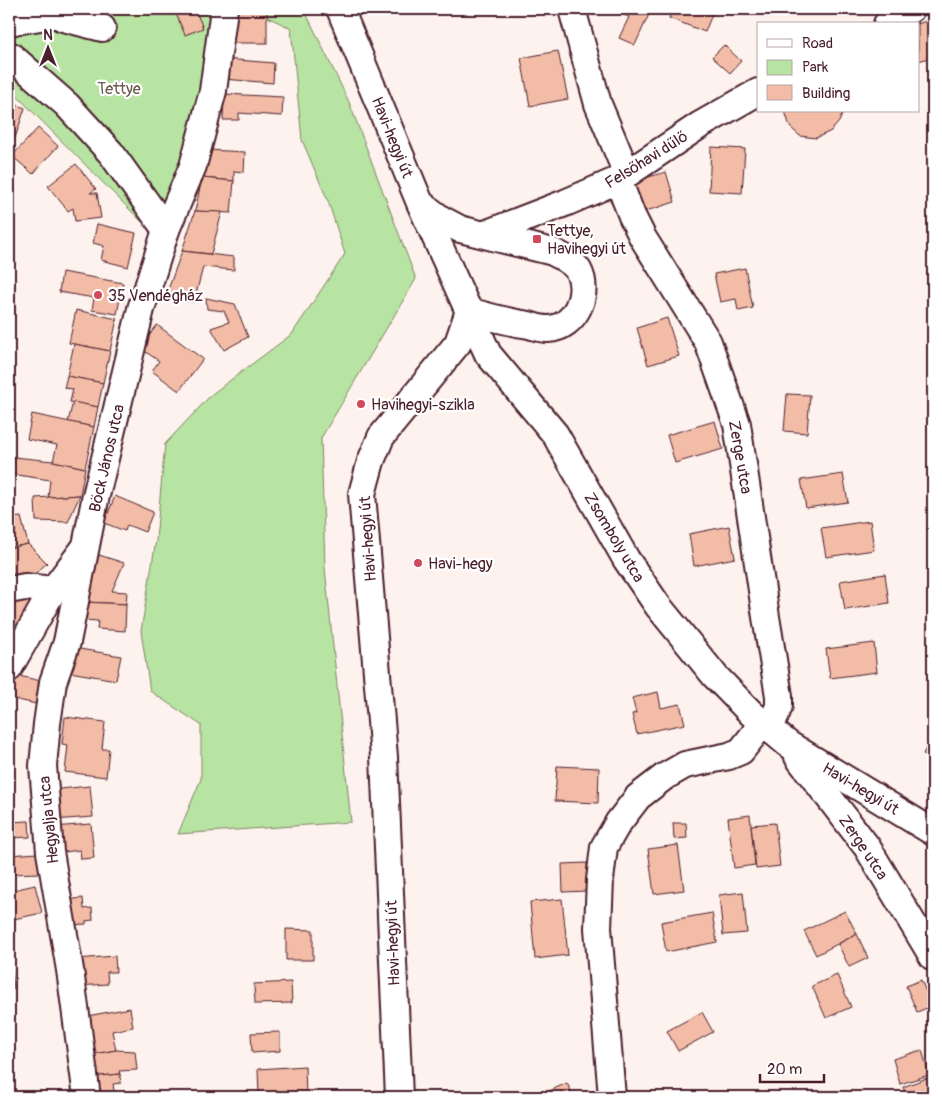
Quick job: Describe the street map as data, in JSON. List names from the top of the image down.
{
  "streets": {
    "street": [
      "Havi-hegyi út",
      "Felsőhavi dűlő",
      "Zerge utca",
      "Böck János utca",
      "Zsomboly utca",
      "Hegyalja utca"
    ]
  },
  "crossings": [
    ["Havi-hegyi út", "Zerge utca"],
    ["Havi-hegyi út", "Zsomboly utca"],
    ["Felsőhavi dűlő", "Zerge utca"],
    ["Zerge utca", "Zsomboly utca"],
    ["Böck János utca", "Hegyalja utca"]
  ],
  "parks": ["Tettye"],
  "places": {
    "transit": ["Tettye, Havihegyi út"],
    "other": ["35 Vendégház", "Havihegyi-szikla", "Havi-hegy"]
  },
  "legend": ["Road", "Park", "Building"],
  "scale_bar": "20 m",
  "north": "top"
}
